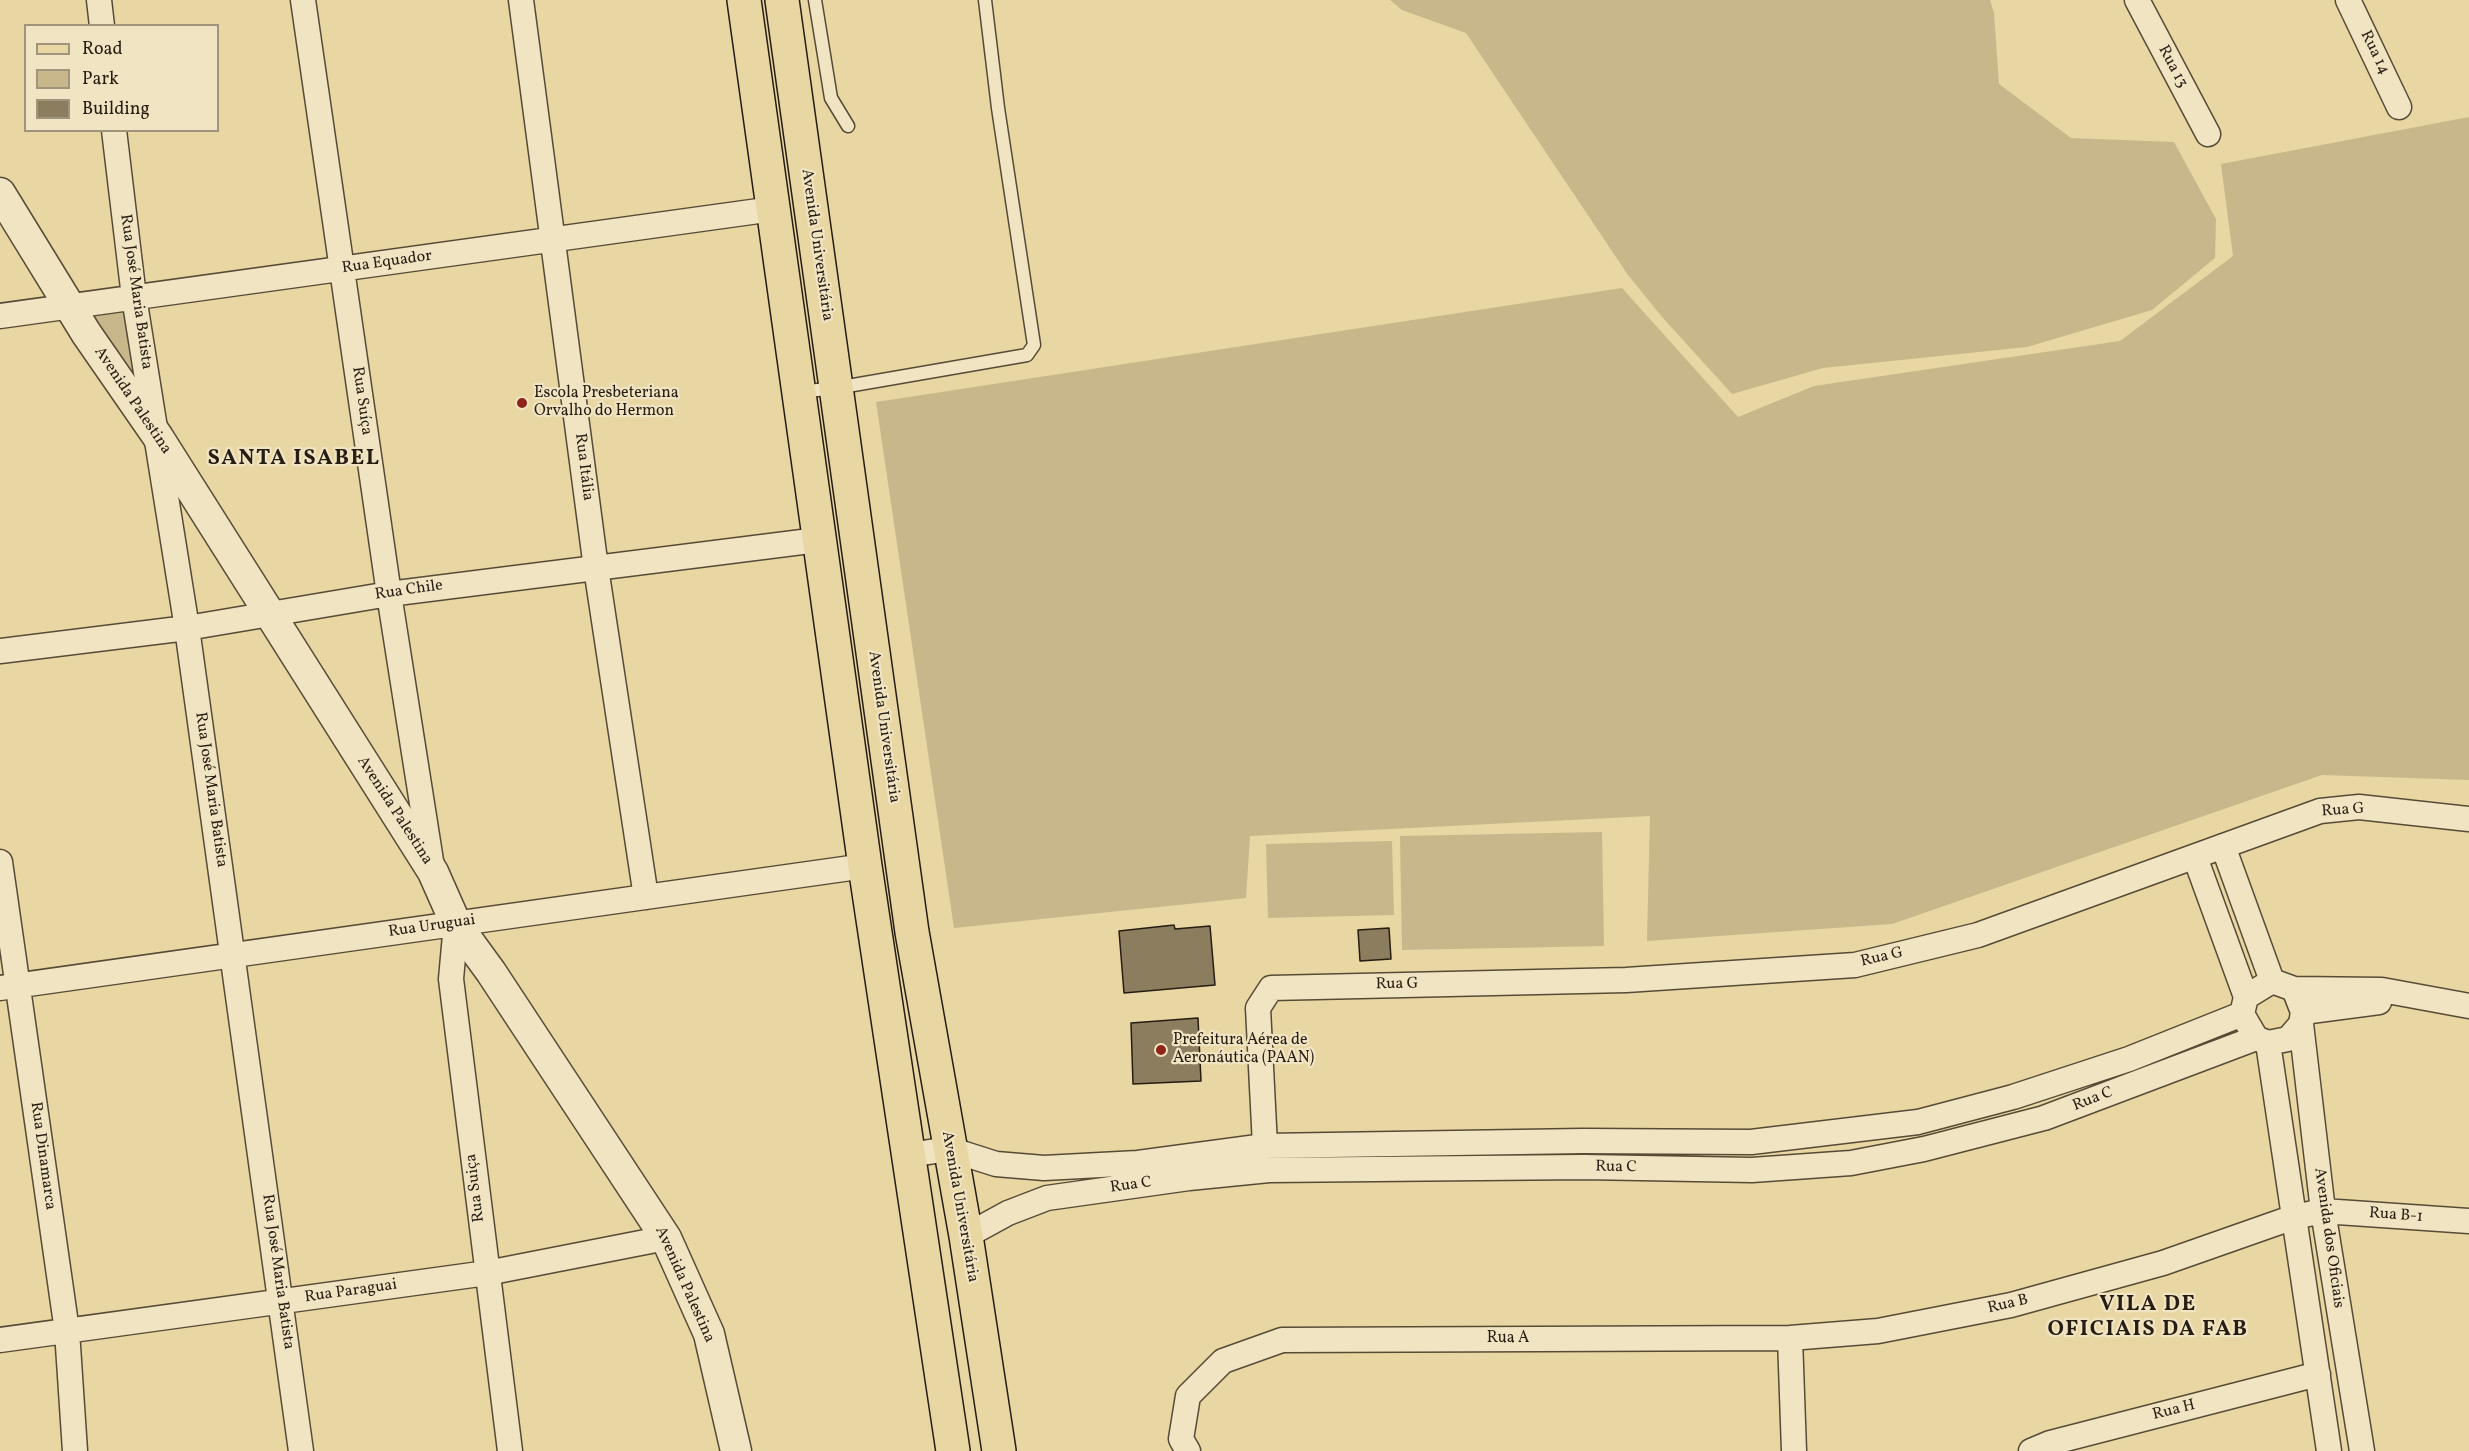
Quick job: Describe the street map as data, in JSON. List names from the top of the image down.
{
  "streets": {
    "main road": ["Avenida Universitária"],
    "street": [
      "Rua 14",
      "Rua 13",
      "Rua Equador",
      "Rua José Maria Batista",
      "Avenida Palestina",
      "Rua Suíça",
      "Rua Itália",
      "Rua Chile",
      "Rua G",
      "Rua Uruguai",
      "Rua C",
      "Rua Dinamarca",
      "Rua Suiça",
      "Rua B-1",
      "Avenida dos Oficiais",
      "Rua Paraguai",
      "Rua B",
      "Rua A",
      "Rua H"
    ]
  },
  "crossings": [
    ["Avenida Universitária", "Rua C"],
    ["Rua Equador", "Rua José Maria Batista"],
    ["Rua Equador", "Avenida Palestina"],
    ["Rua Equador", "Rua Suíça"],
    ["Rua Equador", "Rua Itália"],
    ["Rua José Maria Batista", "Avenida Palestina"],
    ["Rua José Maria Batista", "Rua Chile"],
    ["Rua José Maria Batista", "Rua Uruguai"],
    ["Rua José Maria Batista", "Rua Paraguai"],
    ["Avenida Palestina", "Rua Suíça"],
    ["Avenida Palestina", "Rua Chile"],
    ["Avenida Palestina", "Rua Uruguai"],
    ["Avenida Palestina", "Rua Suiça"],
    ["Avenida Palestina", "Rua Paraguai"],
    ["Rua Suíça", "Rua Chile"],
    ["Rua Itália", "Rua Chile"],
    ["Rua Itália", "Rua Uruguai"],
    ["Rua G", "Rua C"],
    ["Rua G", "Avenida dos Oficiais"],
    ["Rua Uruguai", "Rua Dinamarca"],
    ["Rua Uruguai", "Rua Suiça"],
    ["Rua C", "Avenida dos Oficiais"],
    ["Rua Dinamarca", "Rua Paraguai"],
    ["Rua Suiça", "Rua Paraguai"],
    ["Rua B-1", "Avenida dos Oficiais"],
    ["Rua B-1", "Rua B"],
    ["Avenida dos Oficiais", "Rua B"],
    ["Avenida dos Oficiais", "Rua H"],
    ["Rua B", "Rua A"]
  ],
  "districts": ["SANTA ISABEL", "VILA DE OFICIAIS DA FAB"],
  "places": ["Escola Presbeteriana Orvalho do Hermon", "Prefeitura Aérea de Aeronáutica (PAAN)"],
  "legend": ["Road", "Park", "Building"]
}
